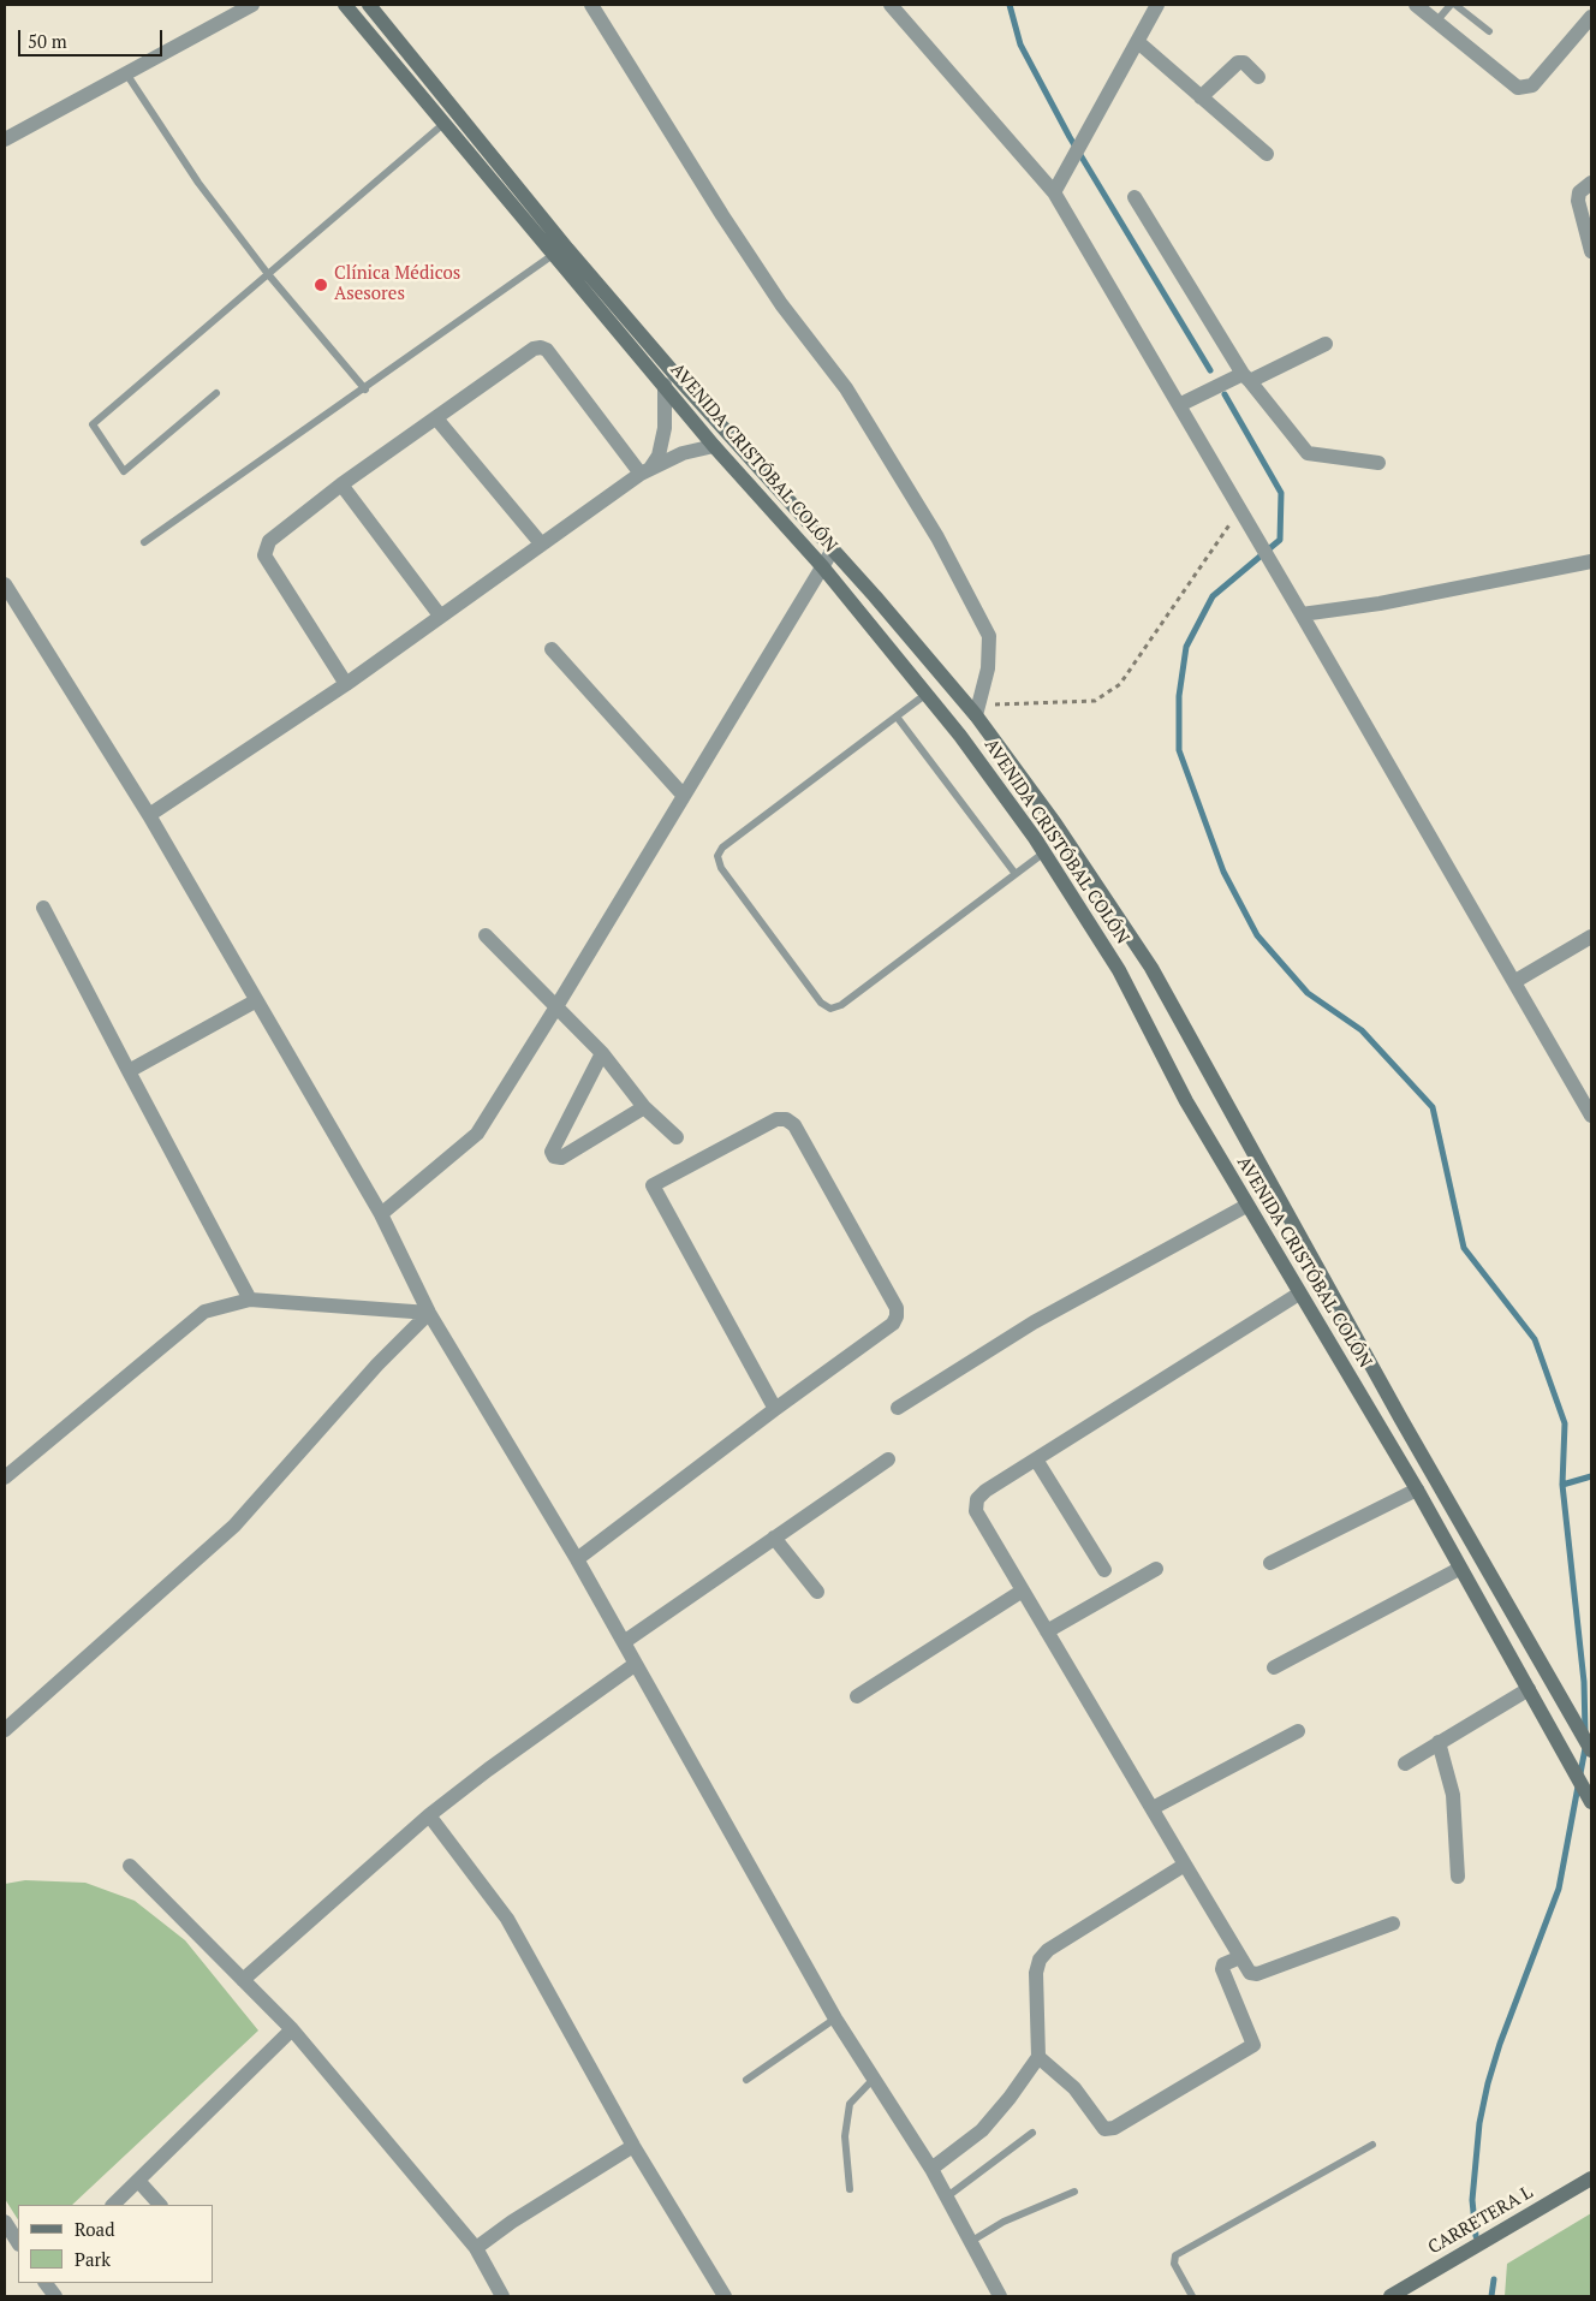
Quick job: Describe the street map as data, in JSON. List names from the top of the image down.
{
  "streets": {
    "street": ["AVENIDA CRISTÓBAL COLÓN", "CARRETERA L"]
  },
  "places": ["Clínica Médicos Asesores"],
  "legend": ["Road", "Park"],
  "scale_bar": "50 m"
}
